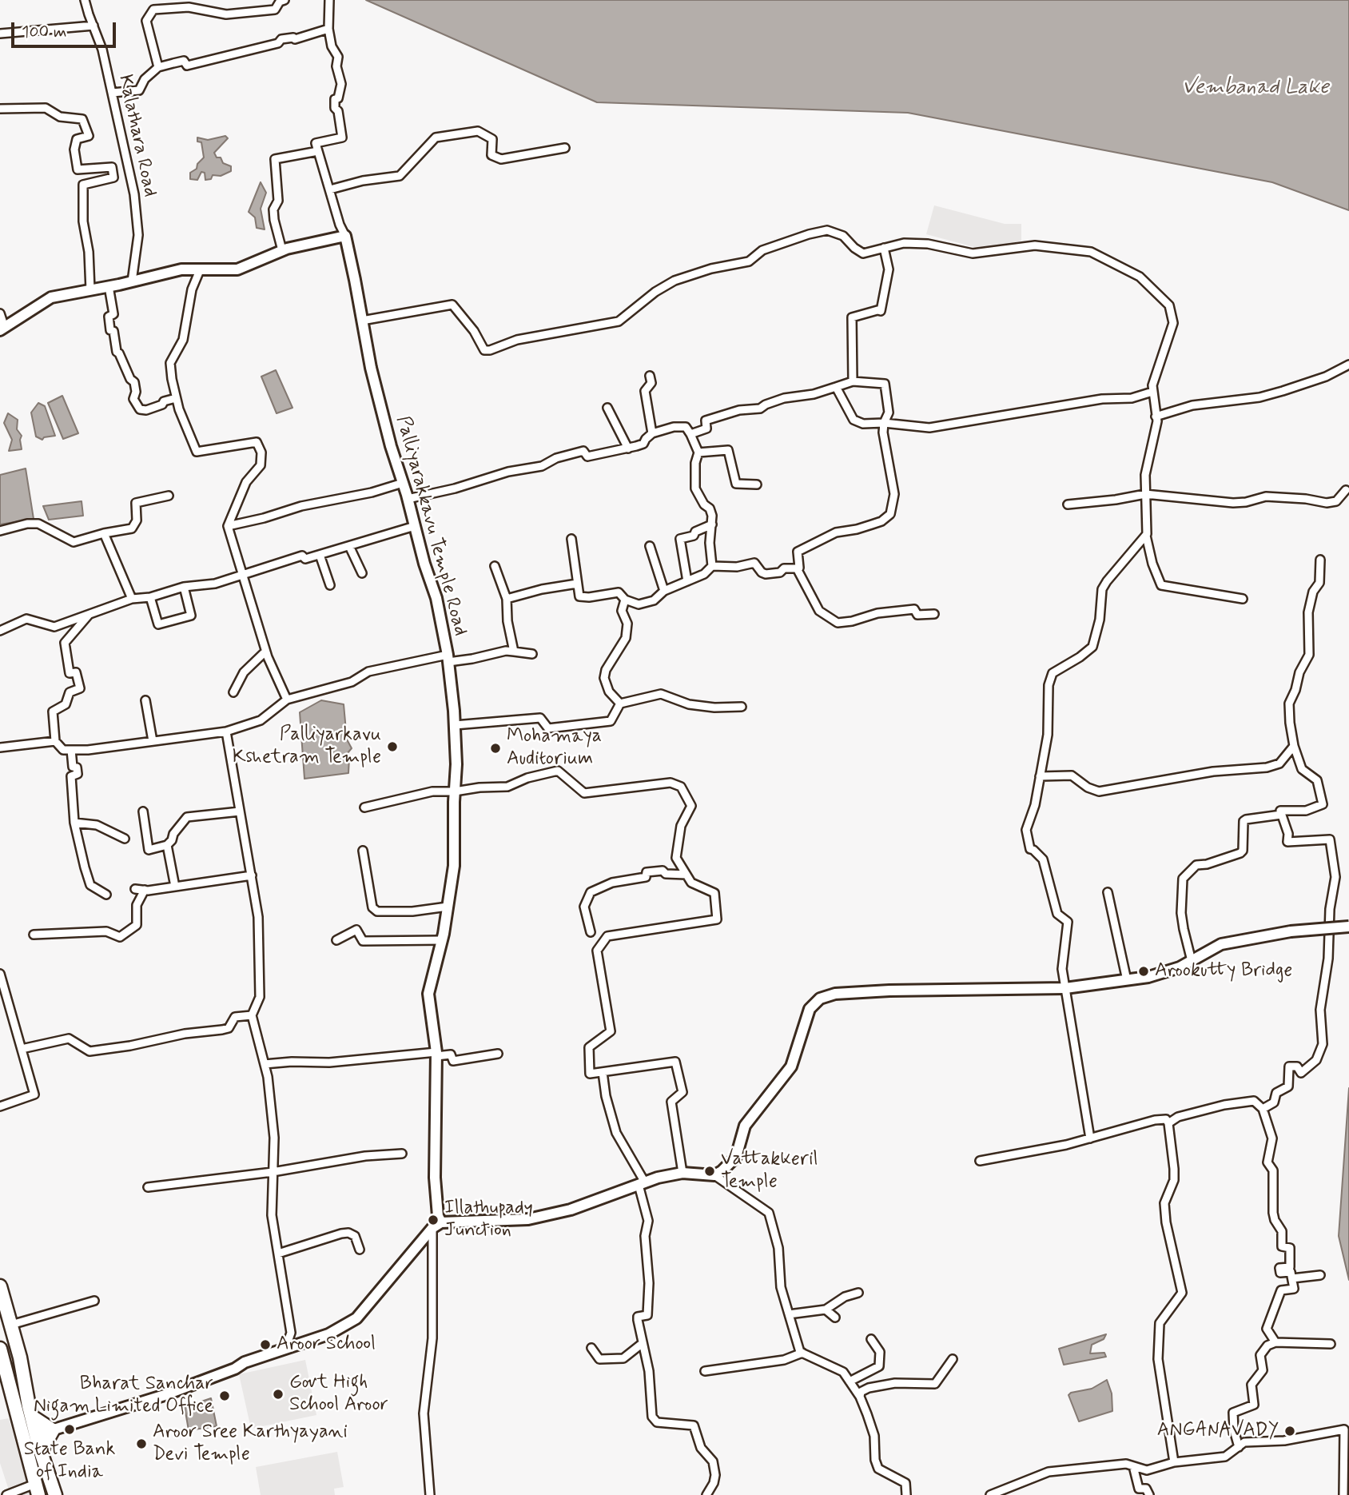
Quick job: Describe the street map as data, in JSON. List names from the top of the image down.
{
  "streets": {
    "main road": ["Palliyarakkavu Temple Road"],
    "street": ["Kalathara Road"]
  },
  "water": ["Vembanad Lake"],
  "places": [
    "Palliyarkavu Kshetram Temple",
    "Mohamaya Auditorium",
    "Arookutty Bridge",
    "Vattakkeril Temple",
    "Illathupady Junction",
    "Aroor School",
    "Govt High School Aroor",
    "Bharat Sanchar Nigam Limited Office",
    "State Bank of India",
    "ANGANAVADY",
    "Aroor Sree Karthyayani Devi Temple"
  ],
  "scale_bar": "100 m"
}
